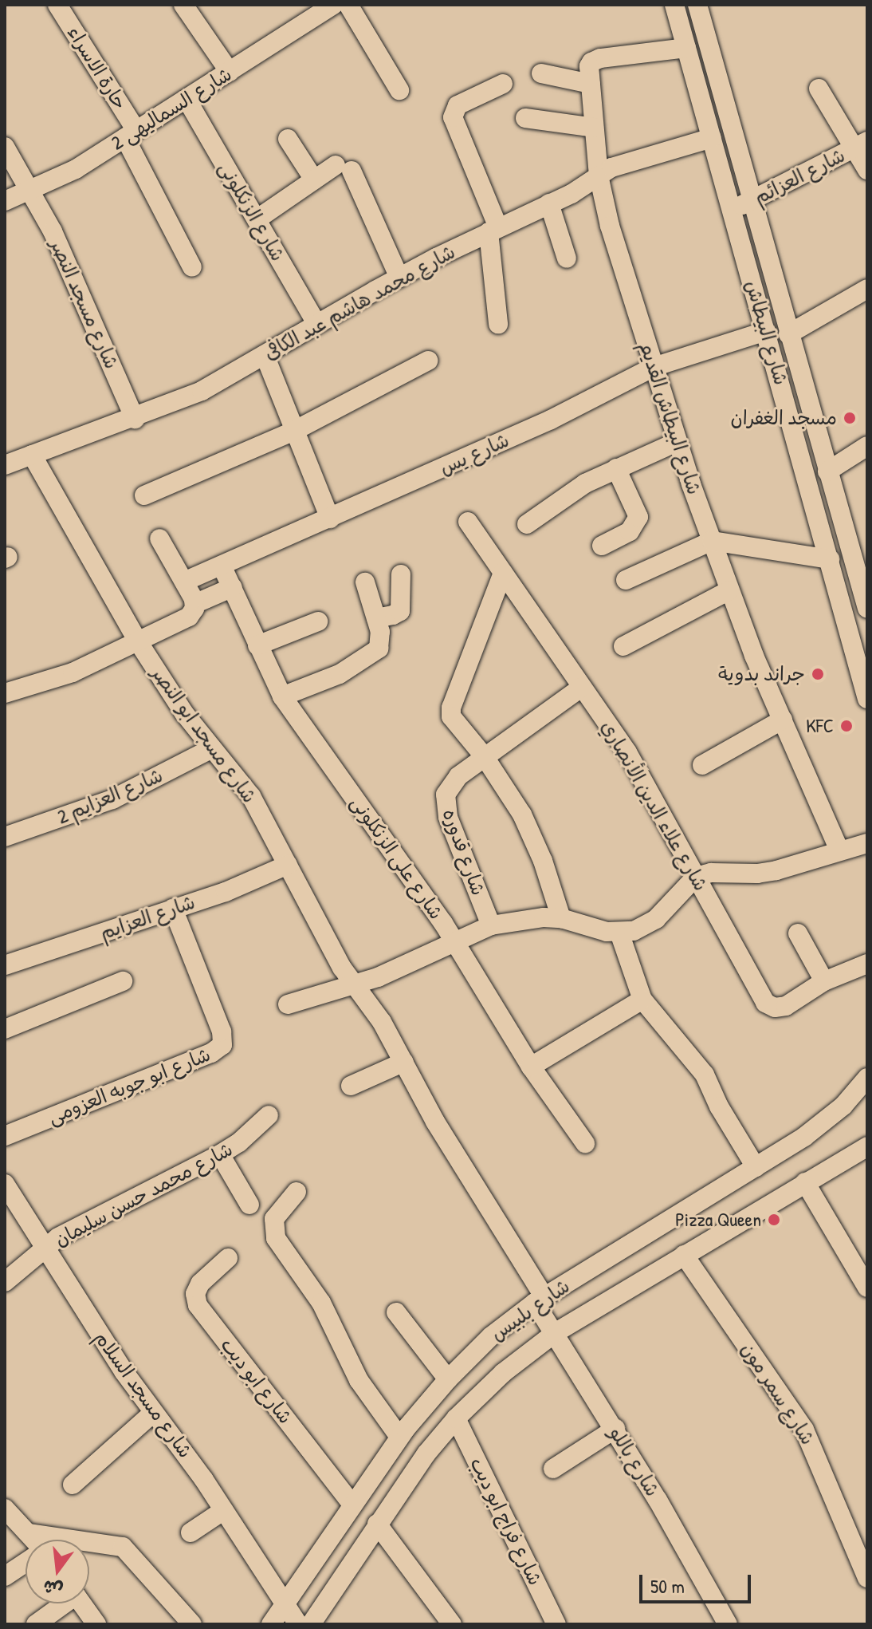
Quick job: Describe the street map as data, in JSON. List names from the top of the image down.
{
  "streets": {
    "street": [
      "حارة الاسراء",
      "شارع السماليهى 2",
      "شارع العزائم",
      "شارع الزنكلونى",
      "شارع محمد هاشم عبد الكافى",
      "شارع مسجد النصر",
      "شارع البيطاش",
      "شارع البيطاش القديم",
      "شارع يس",
      "شارع مسجد ابو النصر",
      "شارع العزايم 2",
      "شارع علاء الدين الأنصاري",
      "شارع قدوره",
      "شارع على الزنكلونى",
      "شارع العزايم",
      "شارع ابو جوبه العزومى",
      "شارع محمد حسن سليمان",
      "شارع بلبيس",
      "شارع ابو ديب",
      "شارع سمر مون",
      "شارع مسجد السلام",
      "شارع باللو",
      "شارع فراج ابو ديب"
    ]
  },
  "crossings": [
    ["حارة الاسراء", "شارع السماليهى 2"],
    ["شارع السماليهى 2", "شارع الزنكلونى"],
    ["شارع السماليهى 2", "شارع مسجد النصر"],
    ["شارع العزائم", "شارع البيطاش"],
    ["شارع الزنكلونى", "شارع محمد هاشم عبد الكافى"],
    ["شارع محمد هاشم عبد الكافى", "شارع مسجد النصر"],
    ["شارع محمد هاشم عبد الكافى", "شارع البيطاش"],
    ["شارع محمد هاشم عبد الكافى", "شارع البيطاش القديم"],
    ["شارع محمد هاشم عبد الكافى", "شارع مسجد ابو النصر"],
    ["شارع البيطاش", "شارع البيطاش القديم"],
    ["شارع البيطاش", "شارع يس"],
    ["شارع البيطاش القديم", "شارع يس"],
    ["شارع يس", "شارع على الزنكلونى"],
    ["شارع مسجد ابو النصر", "شارع العزايم 2"],
    ["شارع مسجد ابو النصر", "شارع العزايم"],
    ["شارع مسجد ابو النصر", "شارع باللو"],
    ["شارع علاء الدين الأنصاري", "شارع قدوره"],
    ["شارع العزايم", "شارع ابو جوبه العزومى"],
    ["شارع محمد حسن سليمان", "شارع مسجد السلام"],
    ["شارع بلبيس", "شارع ابو ديب"],
    ["شارع بلبيس", "شارع سمر مون"],
    ["شارع بلبيس", "شارع مسجد السلام"],
    ["شارع بلبيس", "شارع باللو"],
    ["شارع بلبيس", "شارع فراج ابو ديب"]
  ],
  "places": [
    "مسجد الغفران",
    "جراند بدوية",
    "KFC",
    "Pizza Queen"
  ],
  "scale_bar": "50 m",
  "north": "bottom"
}
